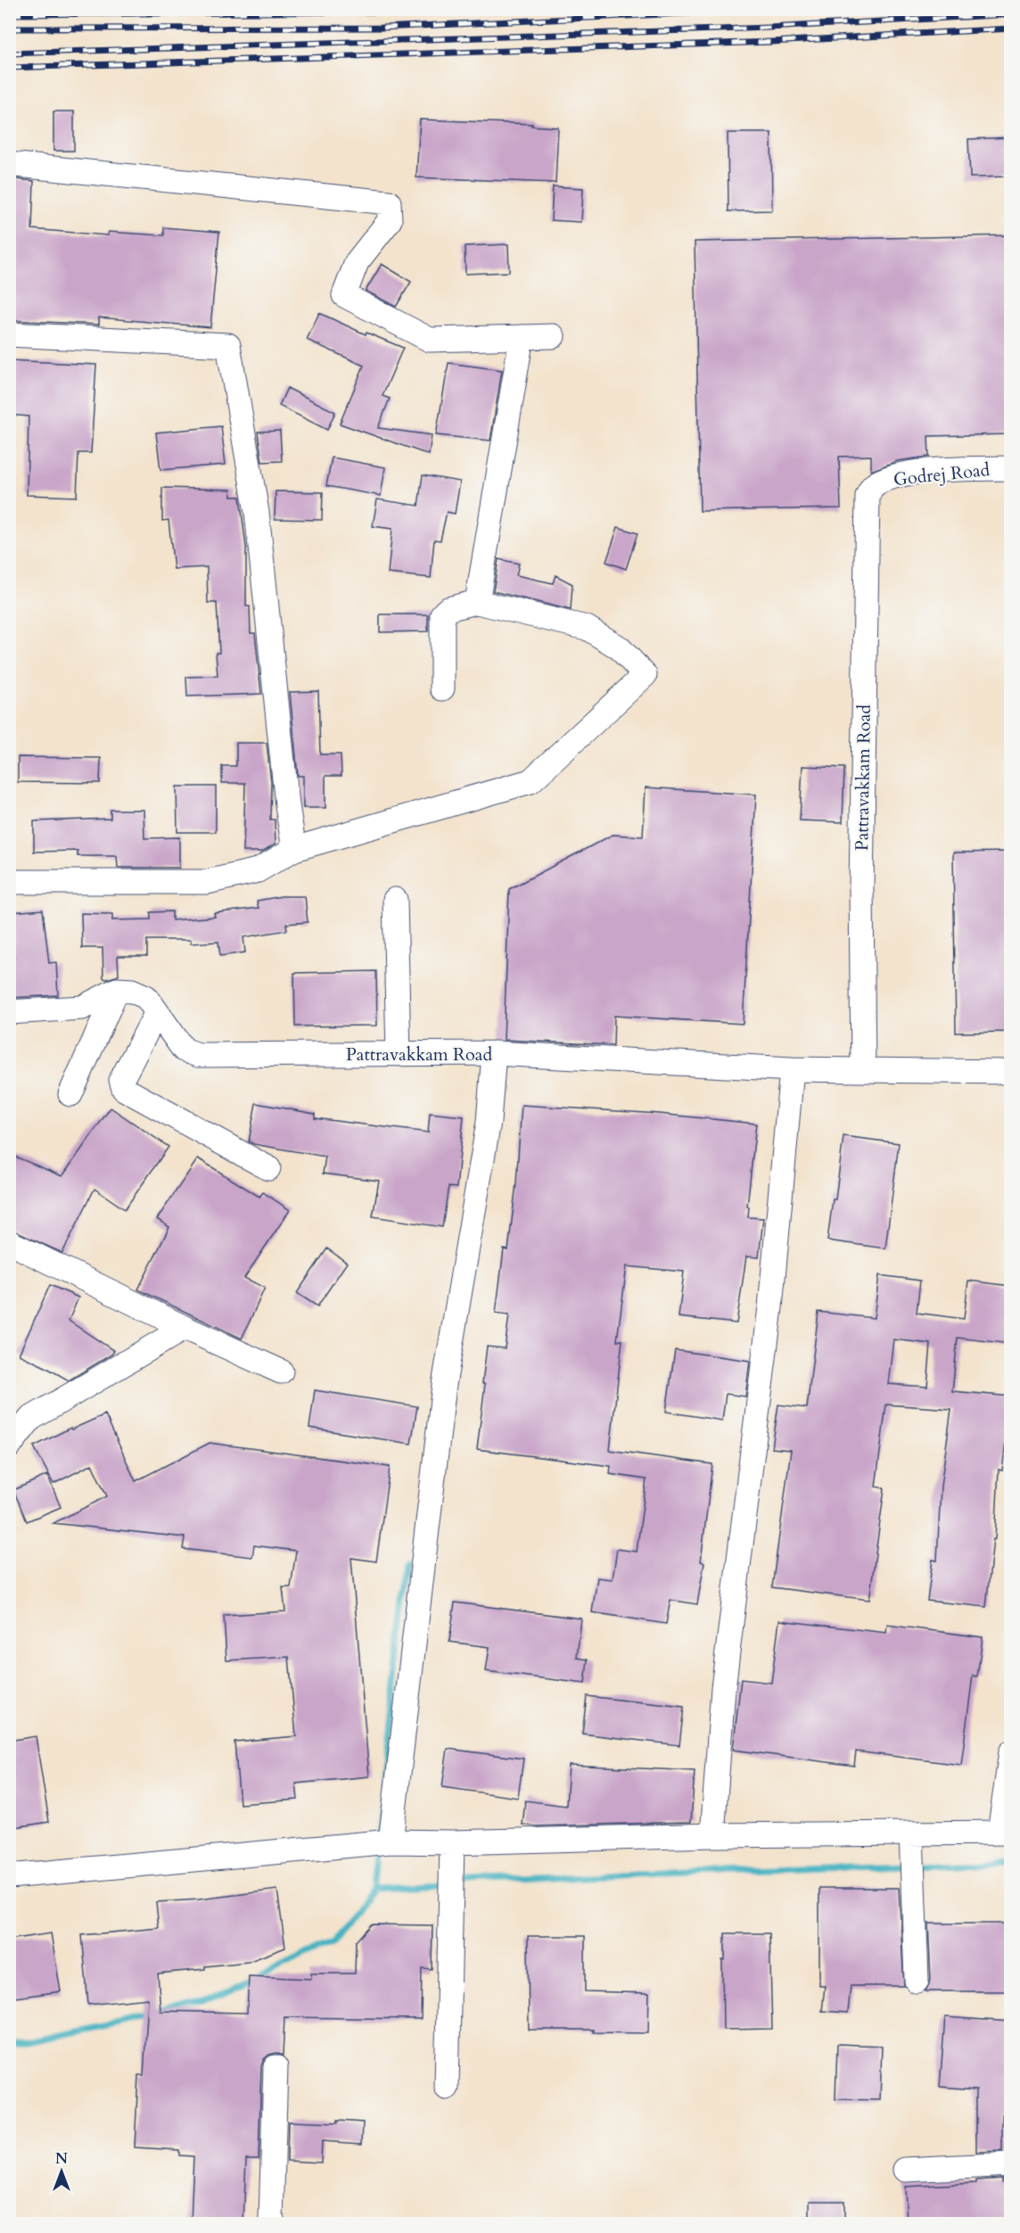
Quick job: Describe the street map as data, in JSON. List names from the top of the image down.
{
  "streets": {
    "street": ["Godrej Road", "Pattravakkam Road"]
  },
  "crossings": [
    ["Godrej Road", "Pattravakkam Road"]
  ],
  "north": "top"
}
